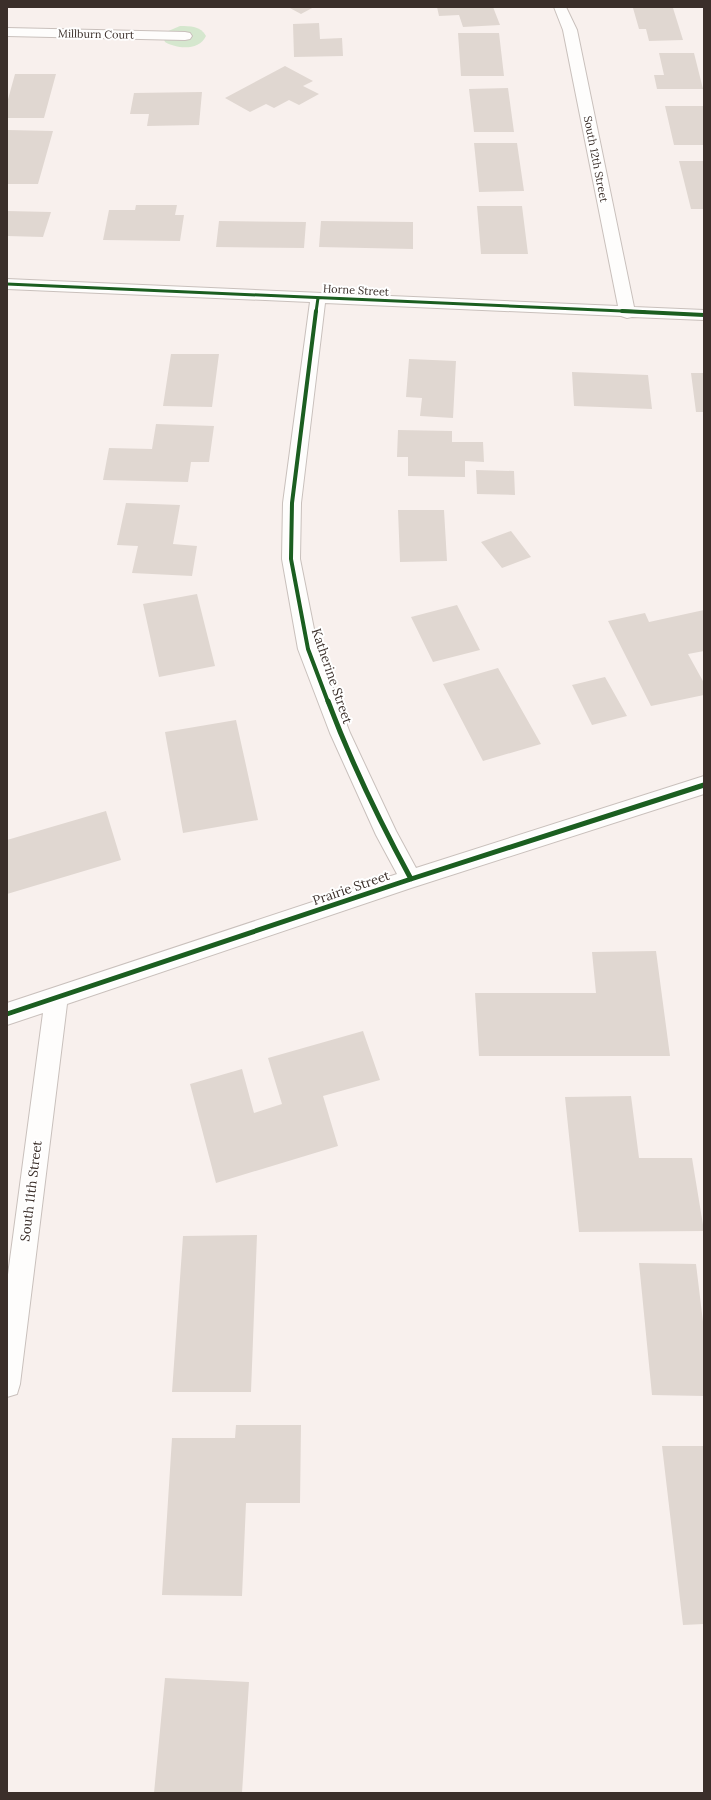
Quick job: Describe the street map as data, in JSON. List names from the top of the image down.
{
  "streets": {
    "street": [
      "Millburn Court",
      "South 12th Street",
      "Horne Street",
      "Katherine Street",
      "Prairie Street",
      "South 11th Street"
    ]
  },
  "crossings": [
    ["South 12th Street", "Horne Street"],
    ["Horne Street", "Katherine Street"],
    ["Katherine Street", "Prairie Street"],
    ["Prairie Street", "South 11th Street"]
  ]
}
